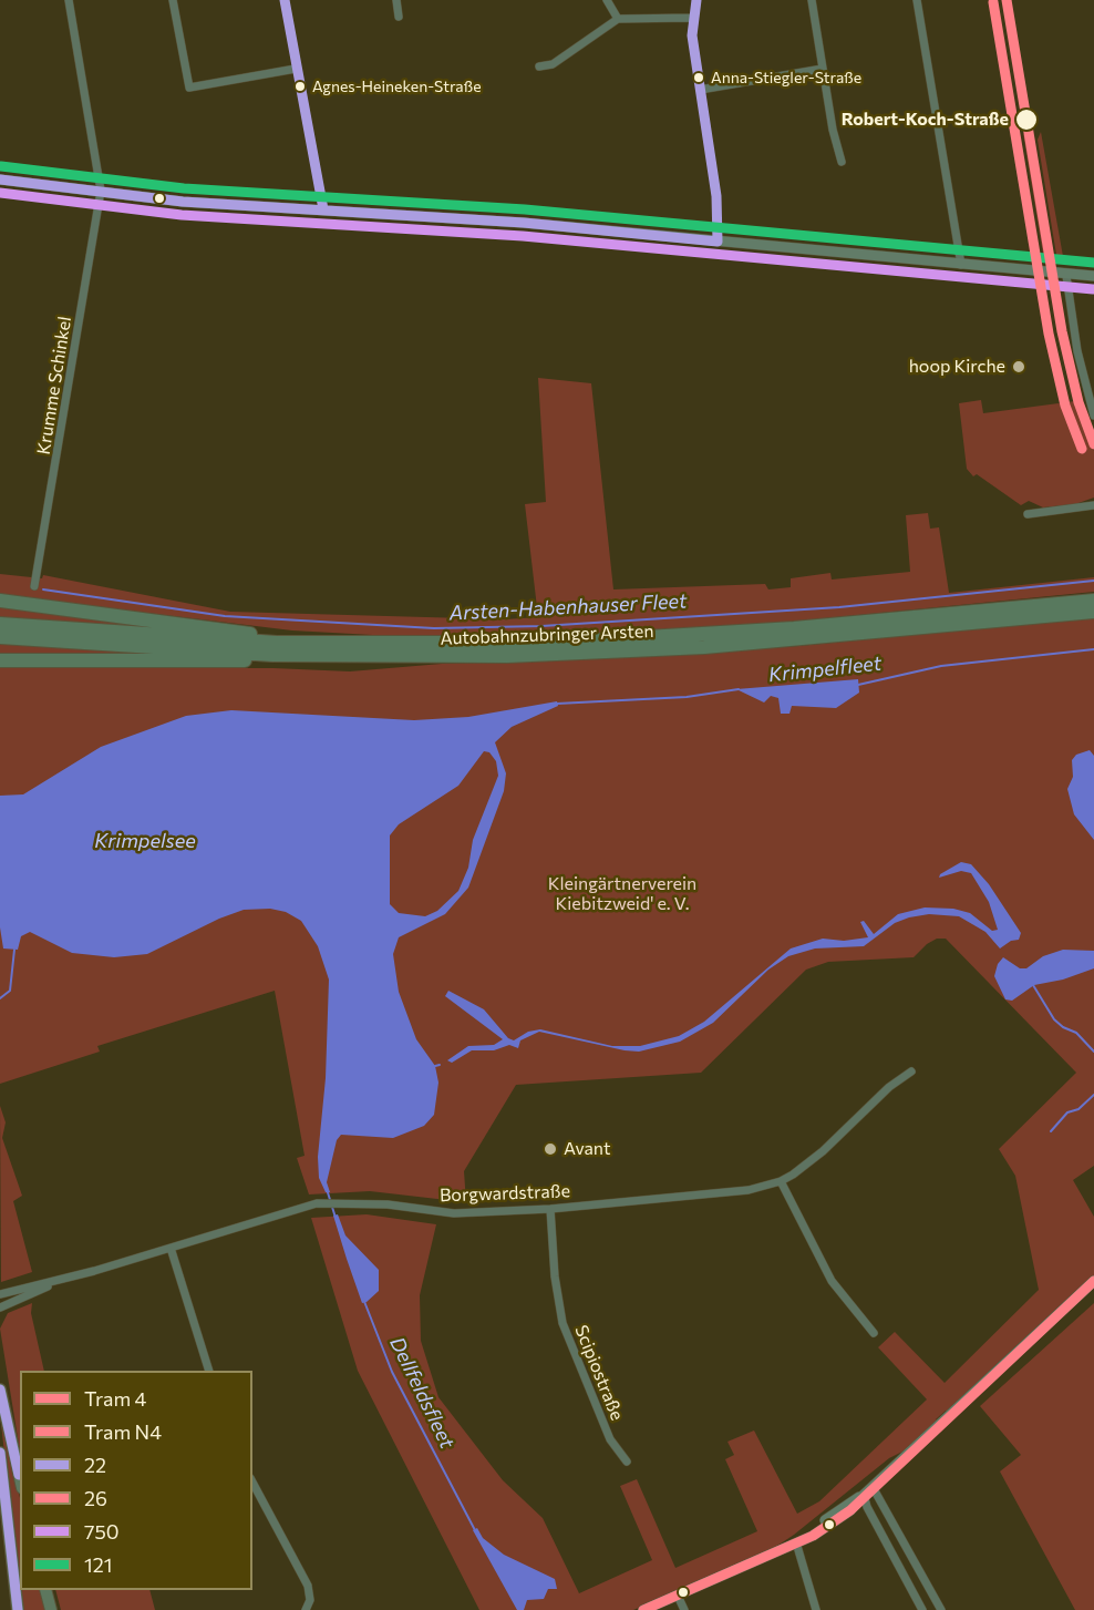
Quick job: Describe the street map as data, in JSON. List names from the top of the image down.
{
  "streets": {
    "highway": ["Autobahnzubringer Arsten"],
    "street": ["Krumme Schinkel", "Borgwardstraße", "Scipiostraße"]
  },
  "crossings": [
    ["Borgwardstraße", "Scipiostraße"]
  ],
  "water": [
    "Arsten-Habenhauser Fleet",
    "Krimpelfleet",
    "Krimpelsee",
    "Dellfeldsfleet"
  ],
  "parks": ["Kleingärtnerverein Kiebitzweid' e. V."],
  "places": [
    "Anna-Stiegler-Straße",
    "Agnes-Heineken-Straße",
    "Robert-Koch-Straße",
    "hoop Kirche",
    "Avant"
  ],
  "lines": [
    "tram line 4",
    "transit line 22",
    "tram line N4",
    "transit line 121",
    "transit line 750",
    "transit line 26"
  ],
  "legend": [
    "Tram 4",
    "Tram N4",
    "22",
    "26",
    "750",
    "121"
  ]
}
